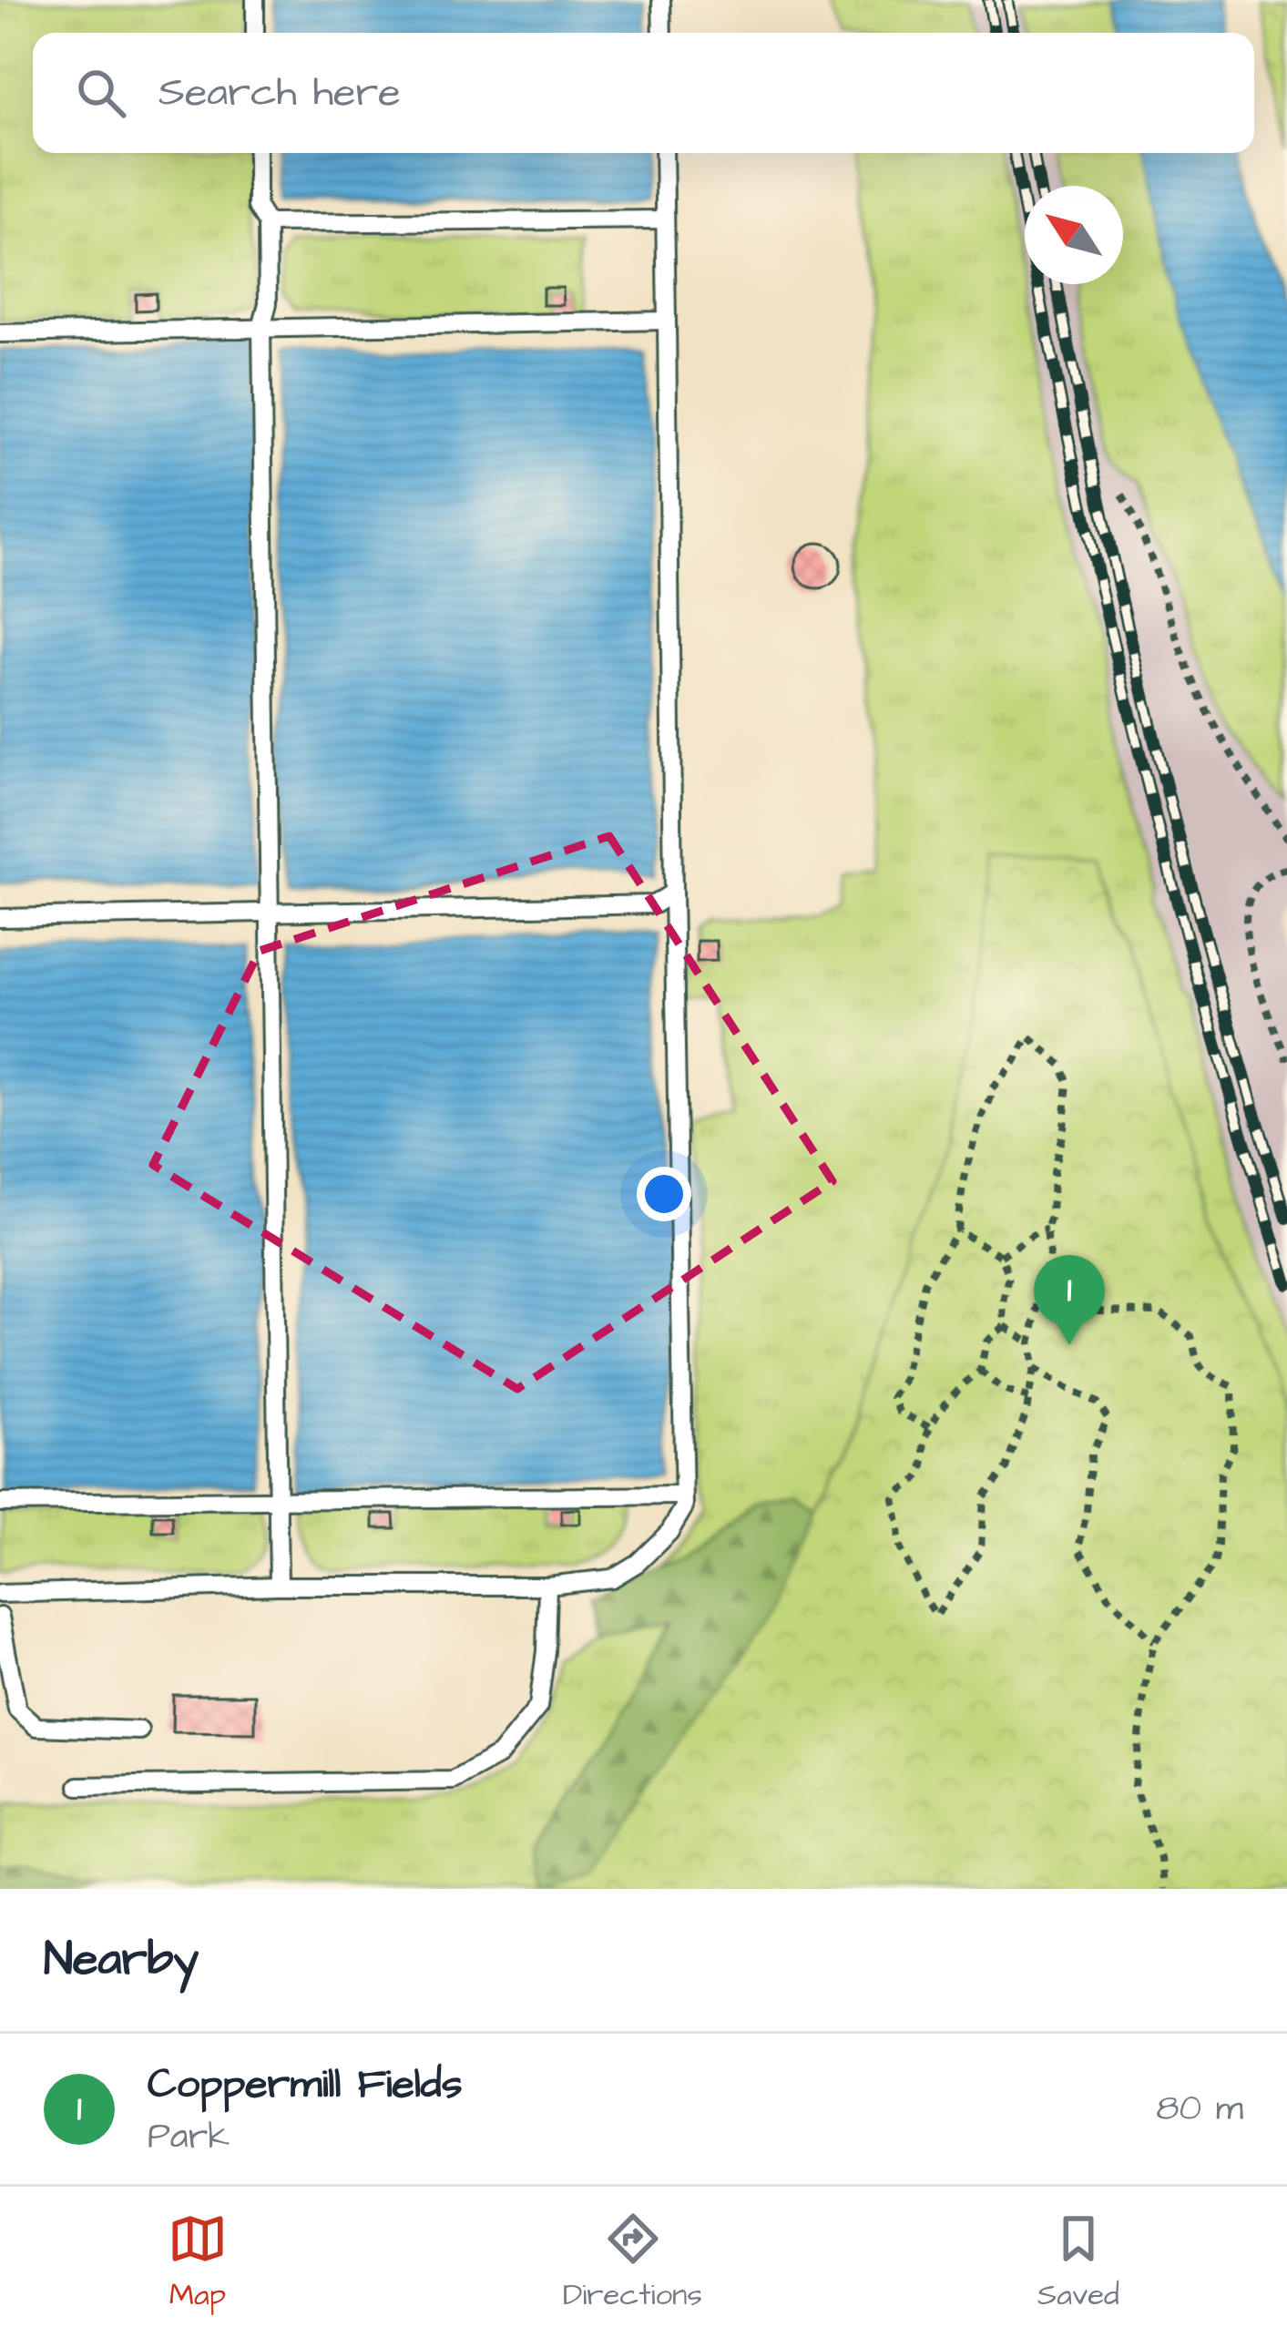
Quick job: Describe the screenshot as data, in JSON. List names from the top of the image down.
{
  "north": "top left",
  "page": {
    "search": "Search here",
    "pins": "1",
    "heading": "Nearby",
    "list": [
      {
        "mark": "1",
        "name": "Coppermill Fields",
        "note": "Park",
        "value": "80 m"
      }
    ],
    "nav": ["Map", "Directions", "Saved"]
  }
}
